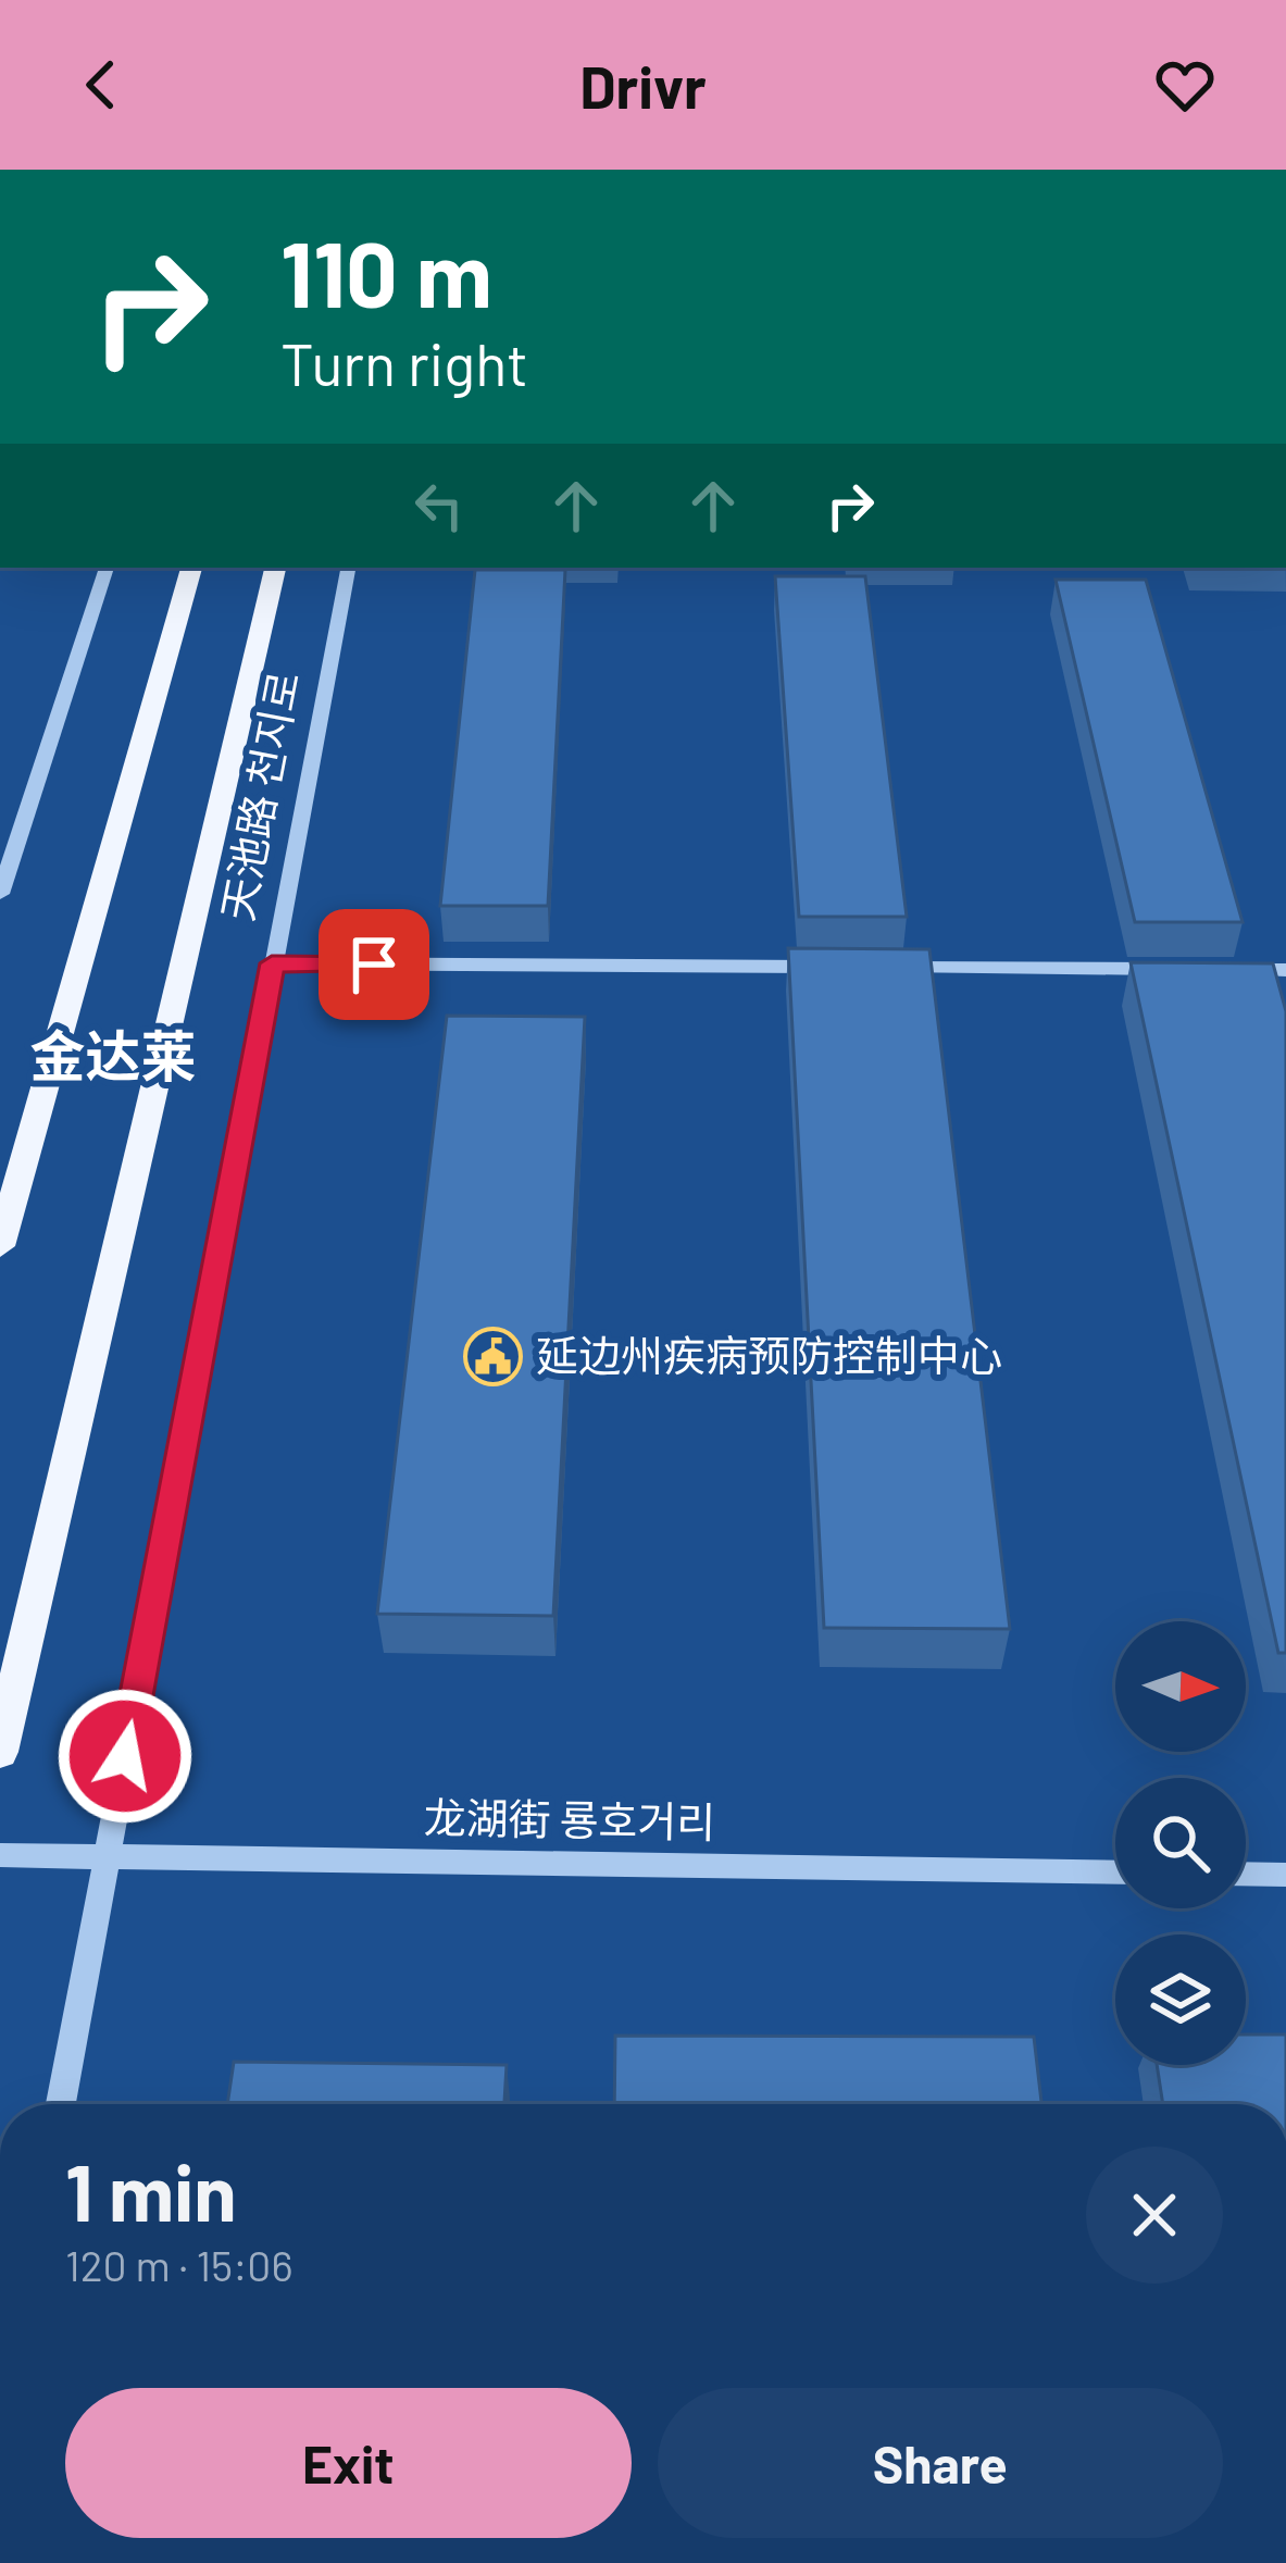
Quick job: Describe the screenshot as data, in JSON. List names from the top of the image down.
{
  "streets": {
    "main road": ["天池路 천지로"],
    "street": ["龙湖街 룡호거리"]
  },
  "crossings": [
    ["天池路 천지로", "龙湖街 룡호거리"]
  ],
  "districts": ["金达莱"],
  "places": {
    "public building": ["延边州疾病预防控制中心"]
  },
  "north": "right",
  "page": {
    "header": "Drivr",
    "turn": ["110 m", "Turn right"],
    "heading": ["1 min", "120 m · 15:06"],
    "buttons": ["Exit", "Share"]
  }
}
